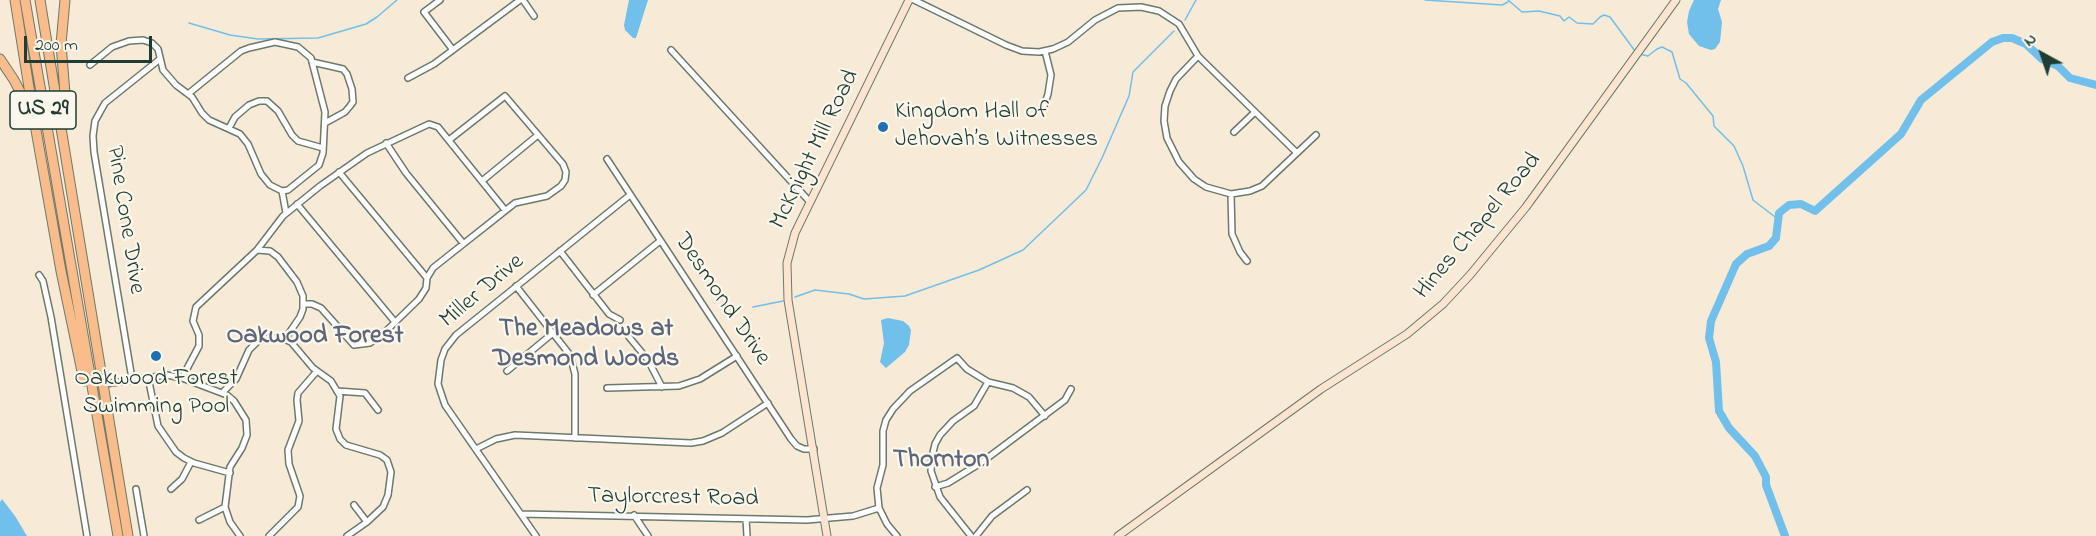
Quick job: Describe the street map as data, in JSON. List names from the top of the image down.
{
  "streets": {
    "highway": ["US 29"],
    "street": [
      "McKnight Mill Road",
      "Pine Cone Drive",
      "Hines Chapel Road",
      "Miller Drive",
      "Desmond Drive",
      "Taylorcrest Road"
    ]
  },
  "crossings": [
    ["McKnight Mill Road", "Desmond Drive"],
    ["McKnight Mill Road", "Taylorcrest Road"],
    ["Miller Drive", "Desmond Drive"],
    ["Miller Drive", "Taylorcrest Road"]
  ],
  "districts": ["The Meadows at Desmond Woods", "Oakwood Forest", "Thornton"],
  "places": ["Kingdom Hall of Jehovah’s Witnesses", "Oakwood Forest Swimming Pool"],
  "scale_bar": "200 m",
  "north": "top left"
}
